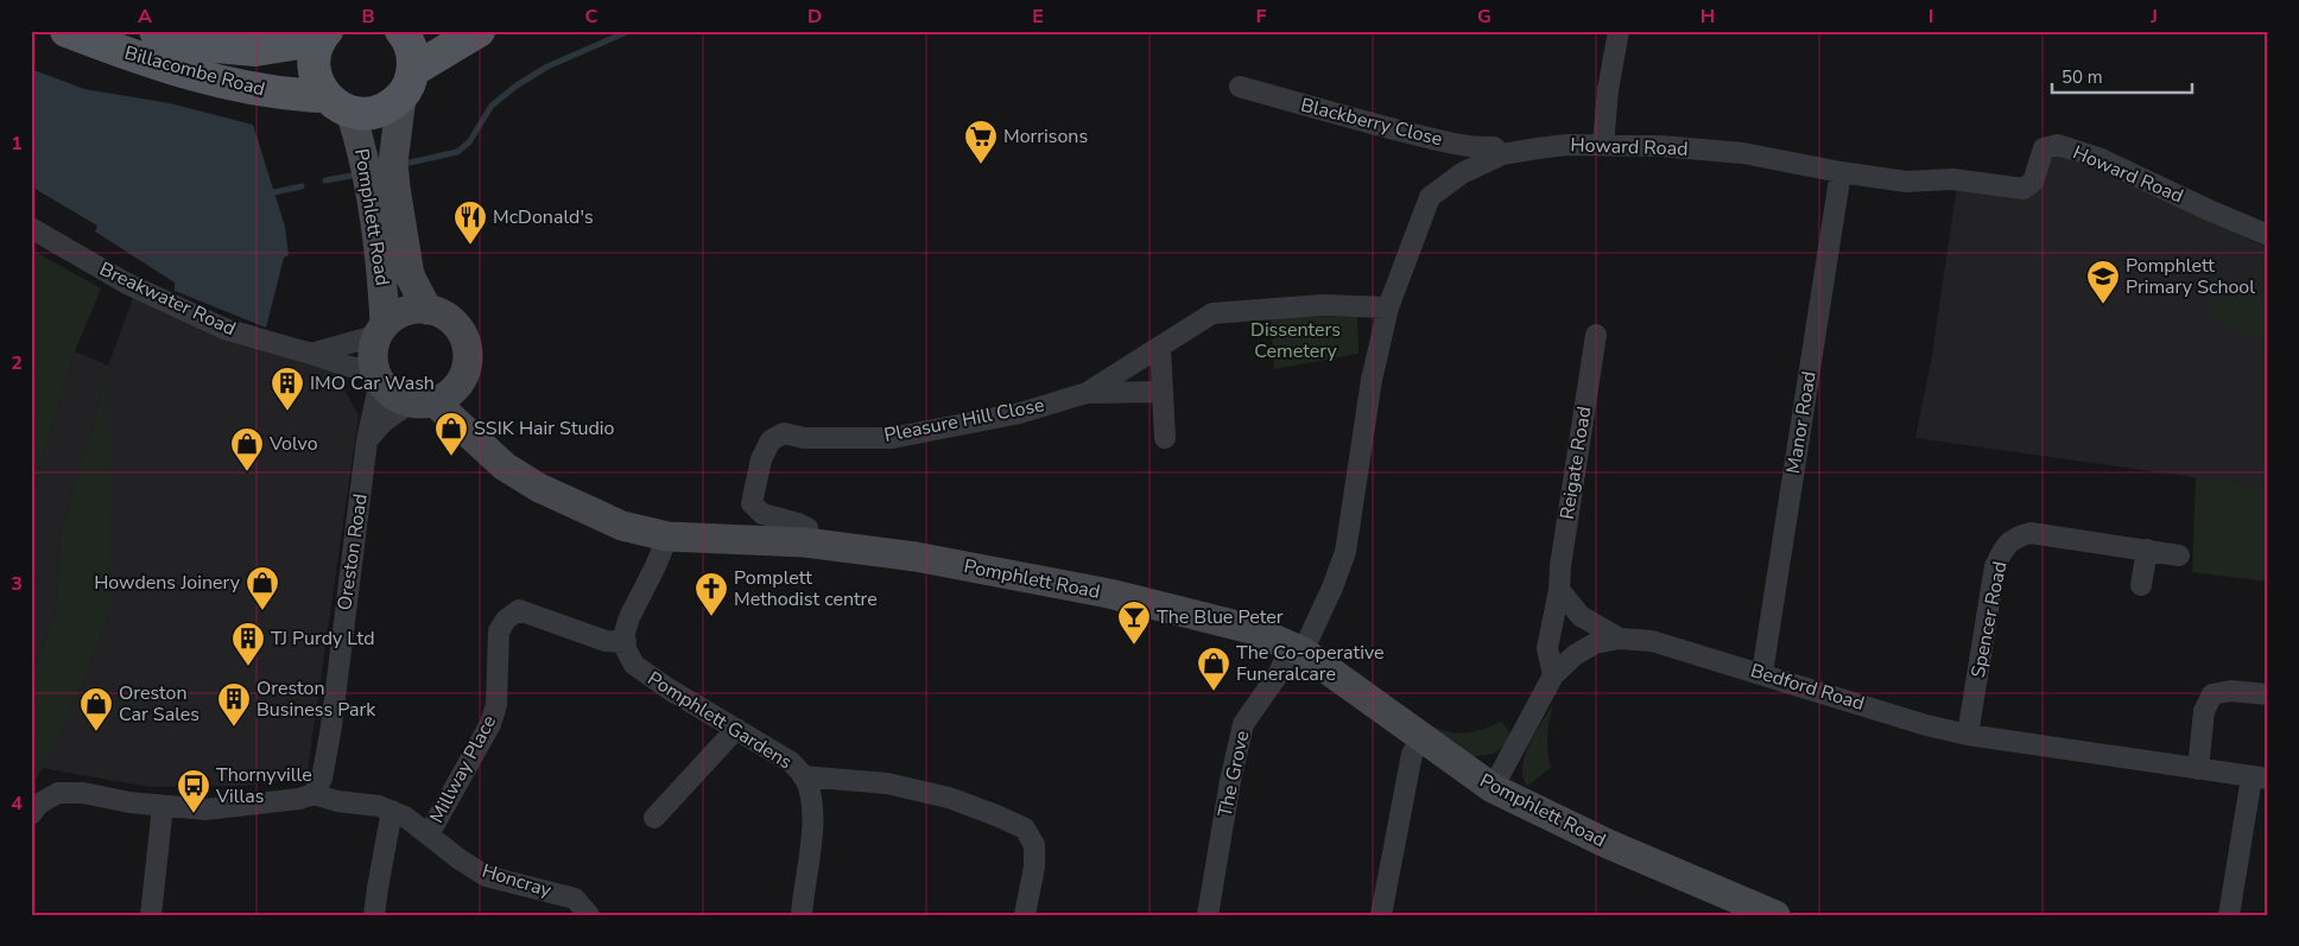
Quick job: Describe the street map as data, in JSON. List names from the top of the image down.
{
  "streets": {
    "main road": ["Billacombe Road"],
    "street": [
      "Blackberry Close",
      "Howard Road",
      "Pomphlett Road",
      "Breakwater Road",
      "Pleasure Hill Close",
      "Manor Road",
      "Reigate Road",
      "Oreston Road",
      "Spencer Road",
      "Bedford Road",
      "Pomphlett Gardens",
      "Millway Place",
      "The Grove",
      "Honcray"
    ]
  },
  "crossings": [
    ["Billacombe Road", "Pomphlett Road"],
    ["Blackberry Close", "Howard Road"],
    ["Howard Road", "Pomphlett Road"],
    ["Howard Road", "Pleasure Hill Close"],
    ["Howard Road", "Manor Road"],
    ["Howard Road", "The Grove"],
    ["Pomphlett Road", "Breakwater Road"],
    ["Pomphlett Road", "Pleasure Hill Close"],
    ["Pomphlett Road", "Oreston Road"],
    ["Pomphlett Road", "Bedford Road"],
    ["Pomphlett Road", "The Grove"],
    ["Breakwater Road", "Oreston Road"],
    ["Manor Road", "Bedford Road"],
    ["Reigate Road", "Bedford Road"],
    ["Oreston Road", "Honcray"],
    ["Spencer Road", "Bedford Road"],
    ["Pomphlett Gardens", "Millway Place"],
    ["Millway Place", "Honcray"]
  ],
  "parks": ["Dissenters Cemetery"],
  "places": {
    "supermarket": ["Morrisons"],
    "restaurant": ["McDonald's"],
    "school or university": ["Pomphlett Primary School"],
    "building": ["IMO Car Wash", "TJ Purdy Ltd", "Oreston Business Park"],
    "shop": [
      "SSIK Hair Studio",
      "Volvo",
      "Howdens Joinery",
      "The Co-operative Funeralcare",
      "Oreston Car Sales"
    ],
    "church": ["Pomplett Methodist centre"],
    "bar": ["The Blue Peter"],
    "bus stop": ["Thornyville Villas"]
  },
  "scale_bar": "50 m",
  "grid": {
    "columns": [
      "A",
      "B",
      "C",
      "D",
      "E",
      "F",
      "G",
      "H",
      "I",
      "J"
    ],
    "rows": [
      "1",
      "2",
      "3",
      "4"
    ]
  }
}
